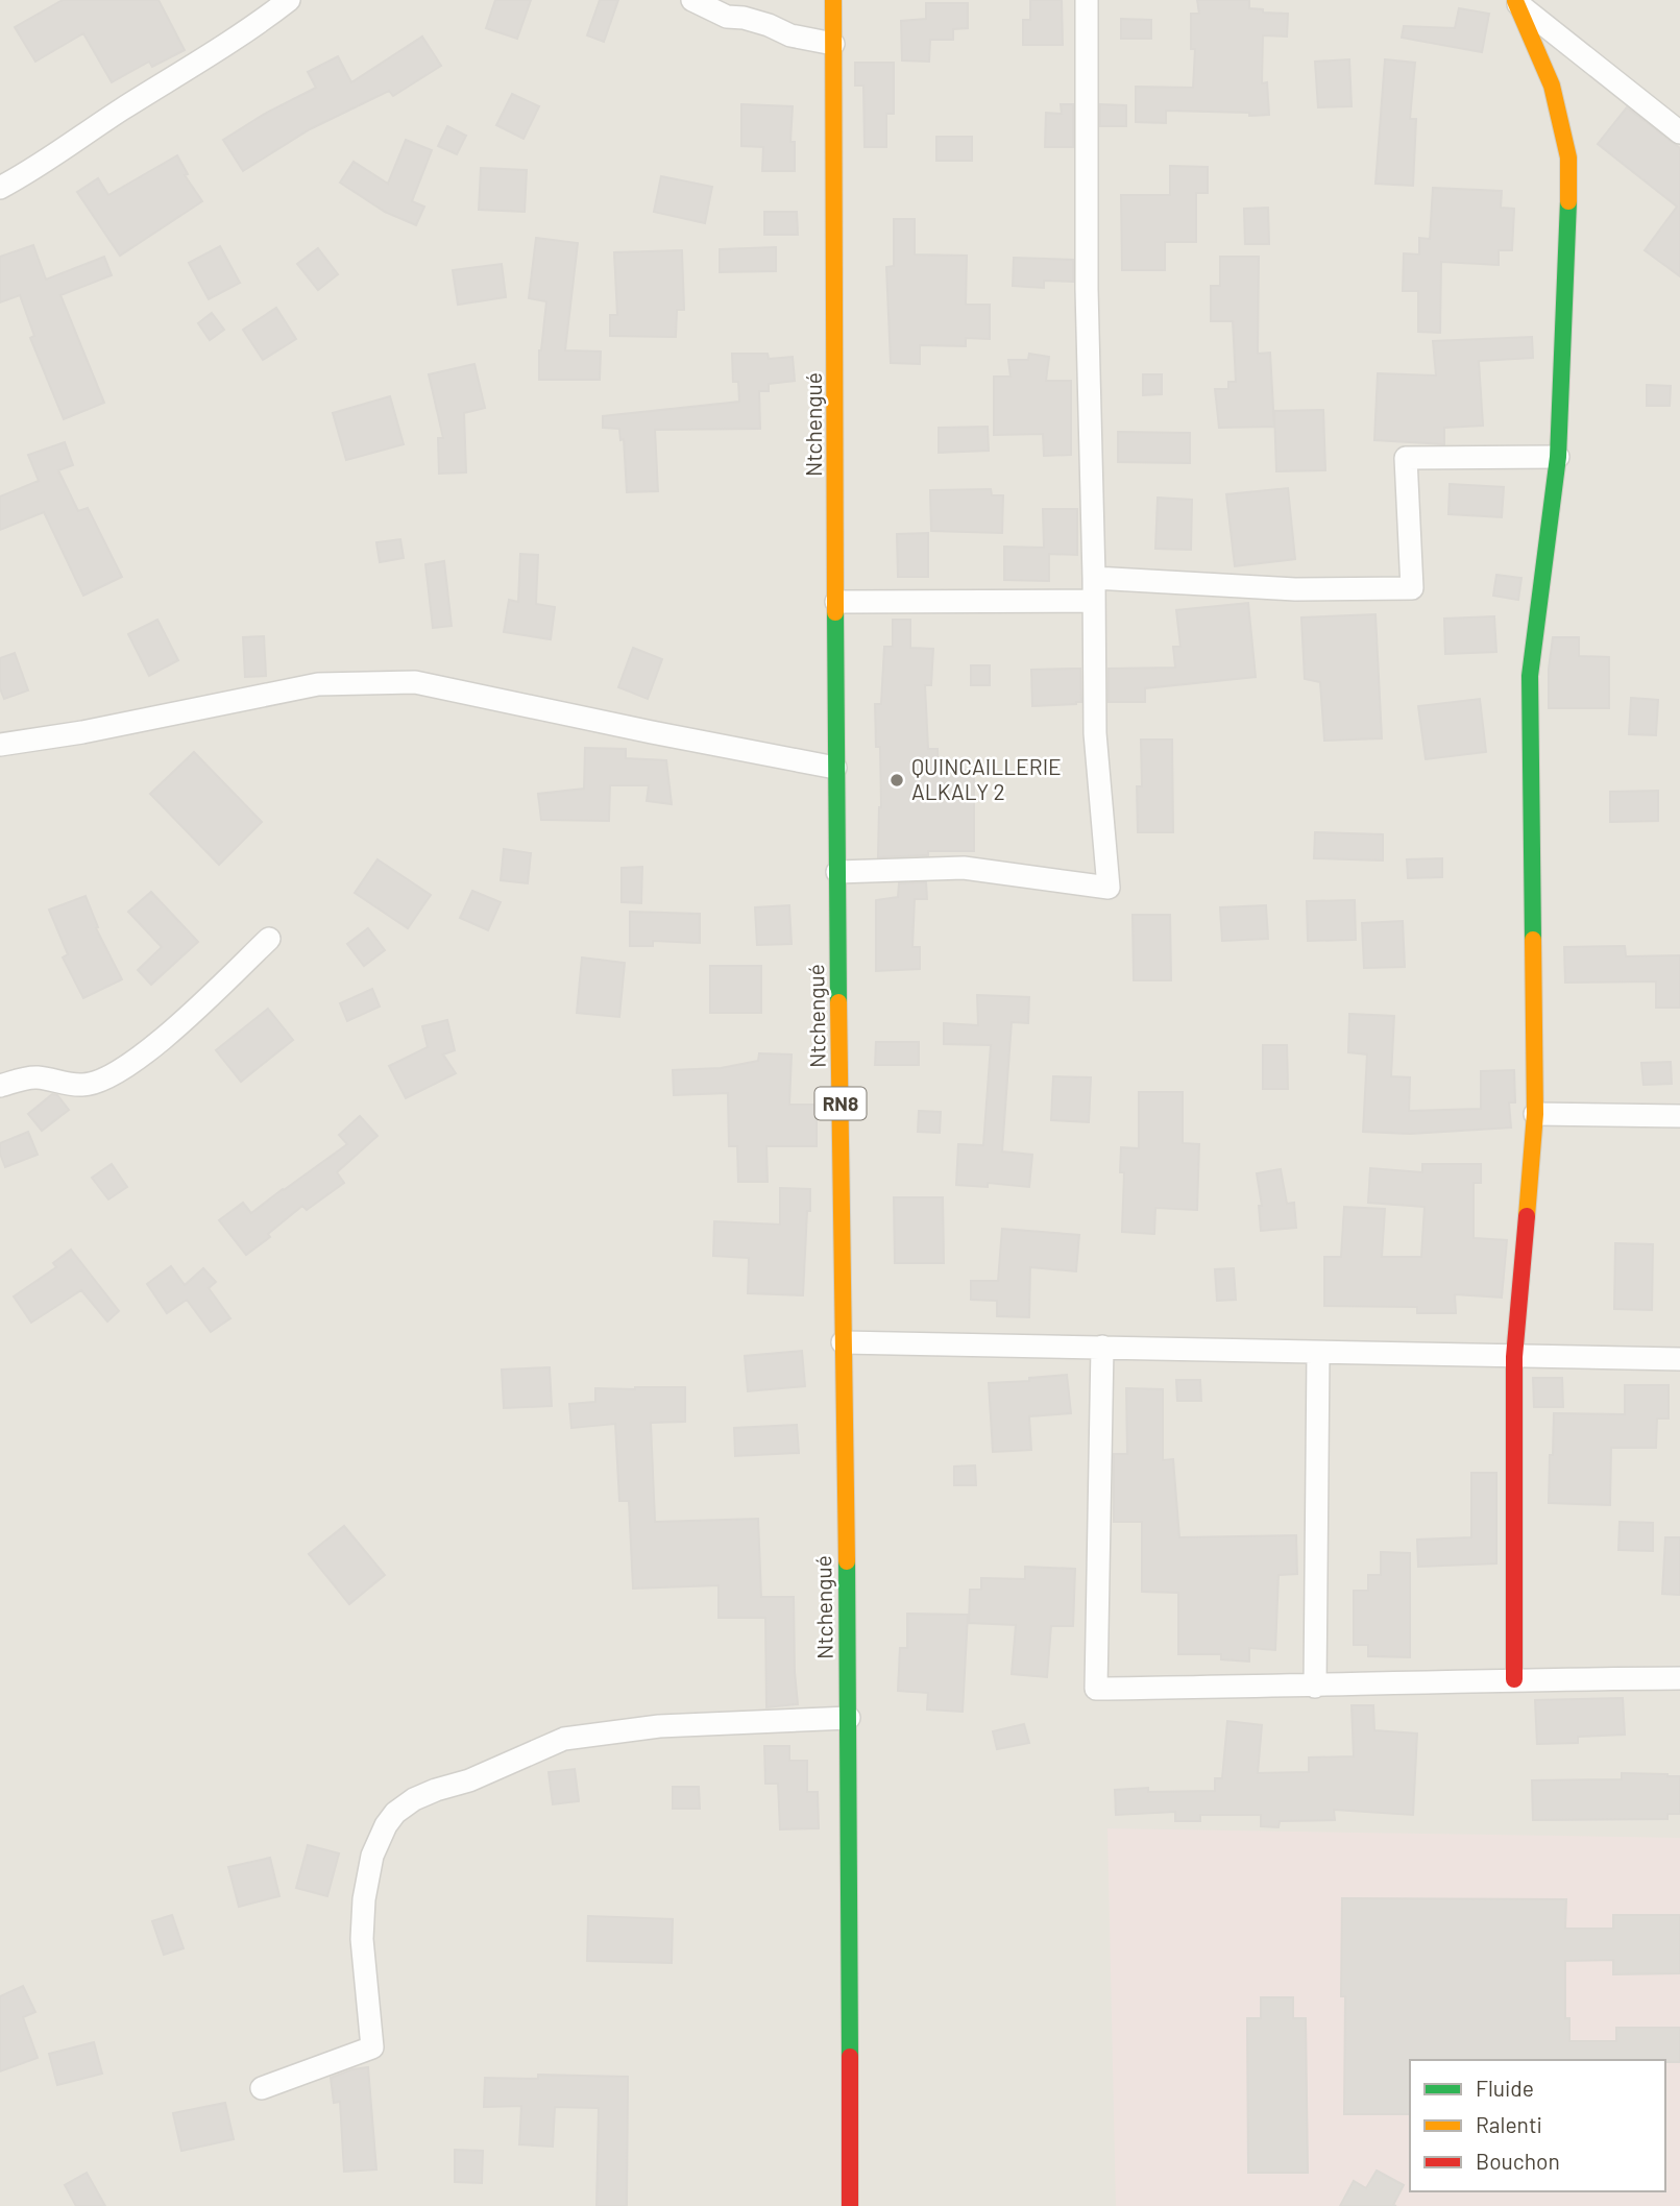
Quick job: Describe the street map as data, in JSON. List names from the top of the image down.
{
  "streets": {
    "main road": ["Ntchengué", "RN8"]
  },
  "places": ["QUINCAILLERIE ALKALY 2"],
  "legend": ["Fluide", "Ralenti", "Bouchon"]
}
